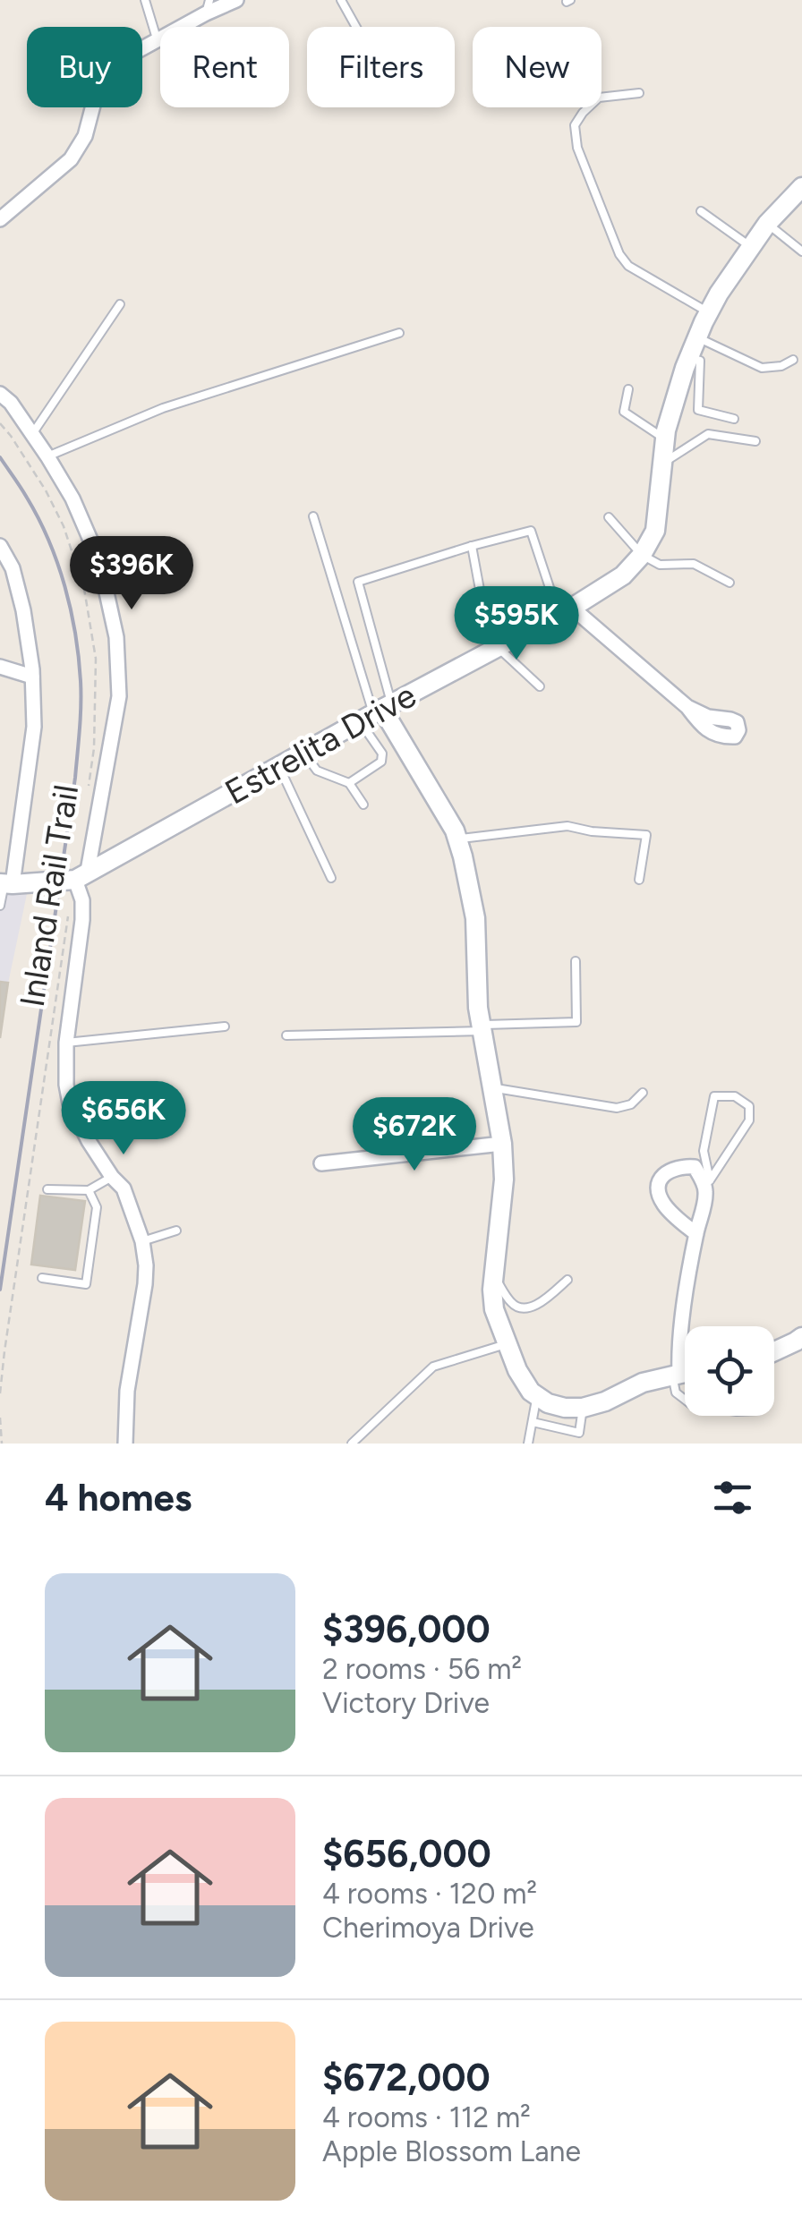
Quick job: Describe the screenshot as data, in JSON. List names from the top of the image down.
{
  "streets": {
    "street": ["Estrelita Drive"],
    "path": ["Inland Rail Trail"]
  },
  "page": {
    "chip": [
      "Buy",
      "Rent",
      "Filters",
      "New"
    ],
    "price": [
      "$396K",
      "$595K",
      "$656K",
      "$672K"
    ],
    "heading": "4 homes",
    "list": [
      {
        "name": "$396,000",
        "note": "2 rooms · 56 m² · Victory Drive"
      },
      {
        "name": "$656,000",
        "note": "4 rooms · 120 m² · Cherimoya Drive"
      },
      {
        "name": "$672,000",
        "note": "4 rooms · 112 m² · Apple Blossom Lane"
      }
    ]
  }
}
